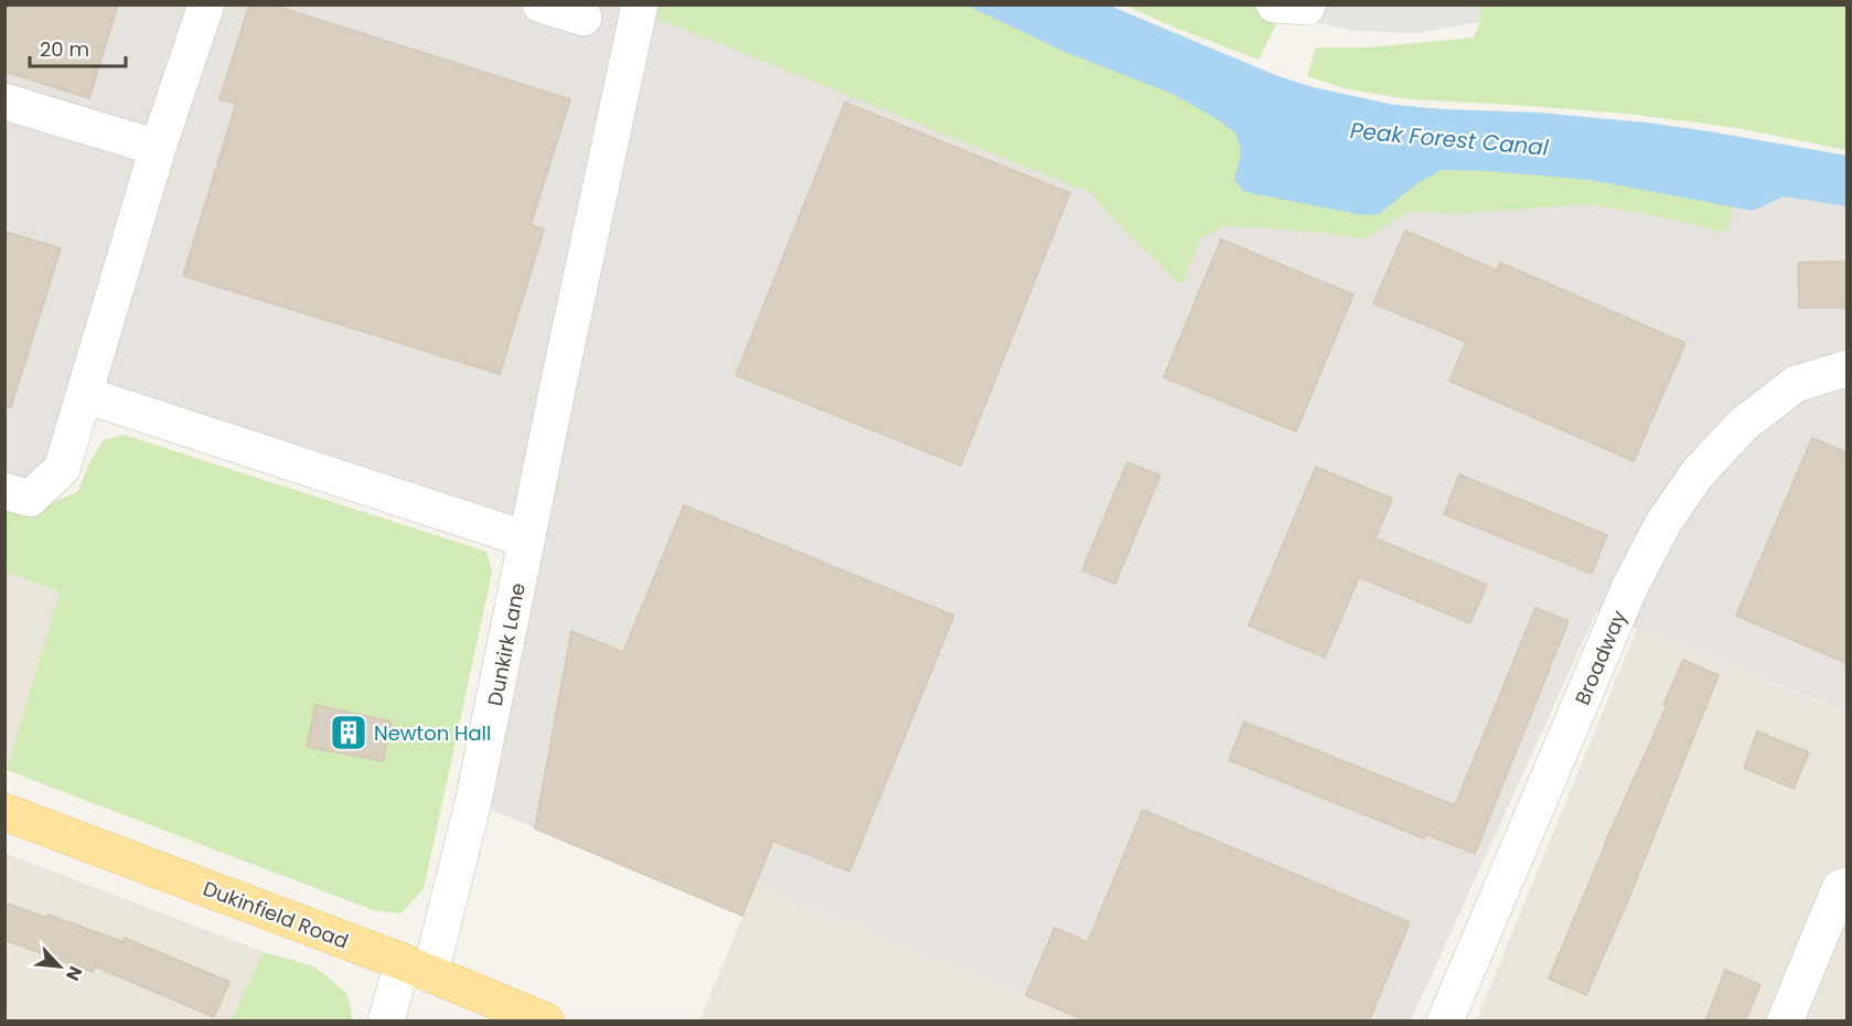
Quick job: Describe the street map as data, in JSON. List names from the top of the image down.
{
  "streets": {
    "main road": ["Dukinfield Road"],
    "street": ["Dunkirk Lane", "Broadway"]
  },
  "crossings": [
    ["Dunkirk Lane", "Dukinfield Road"]
  ],
  "water": ["Peak Forest Canal"],
  "places": {
    "building": ["Newton Hall"]
  },
  "scale_bar": "20 m",
  "north": "bottom right"
}
